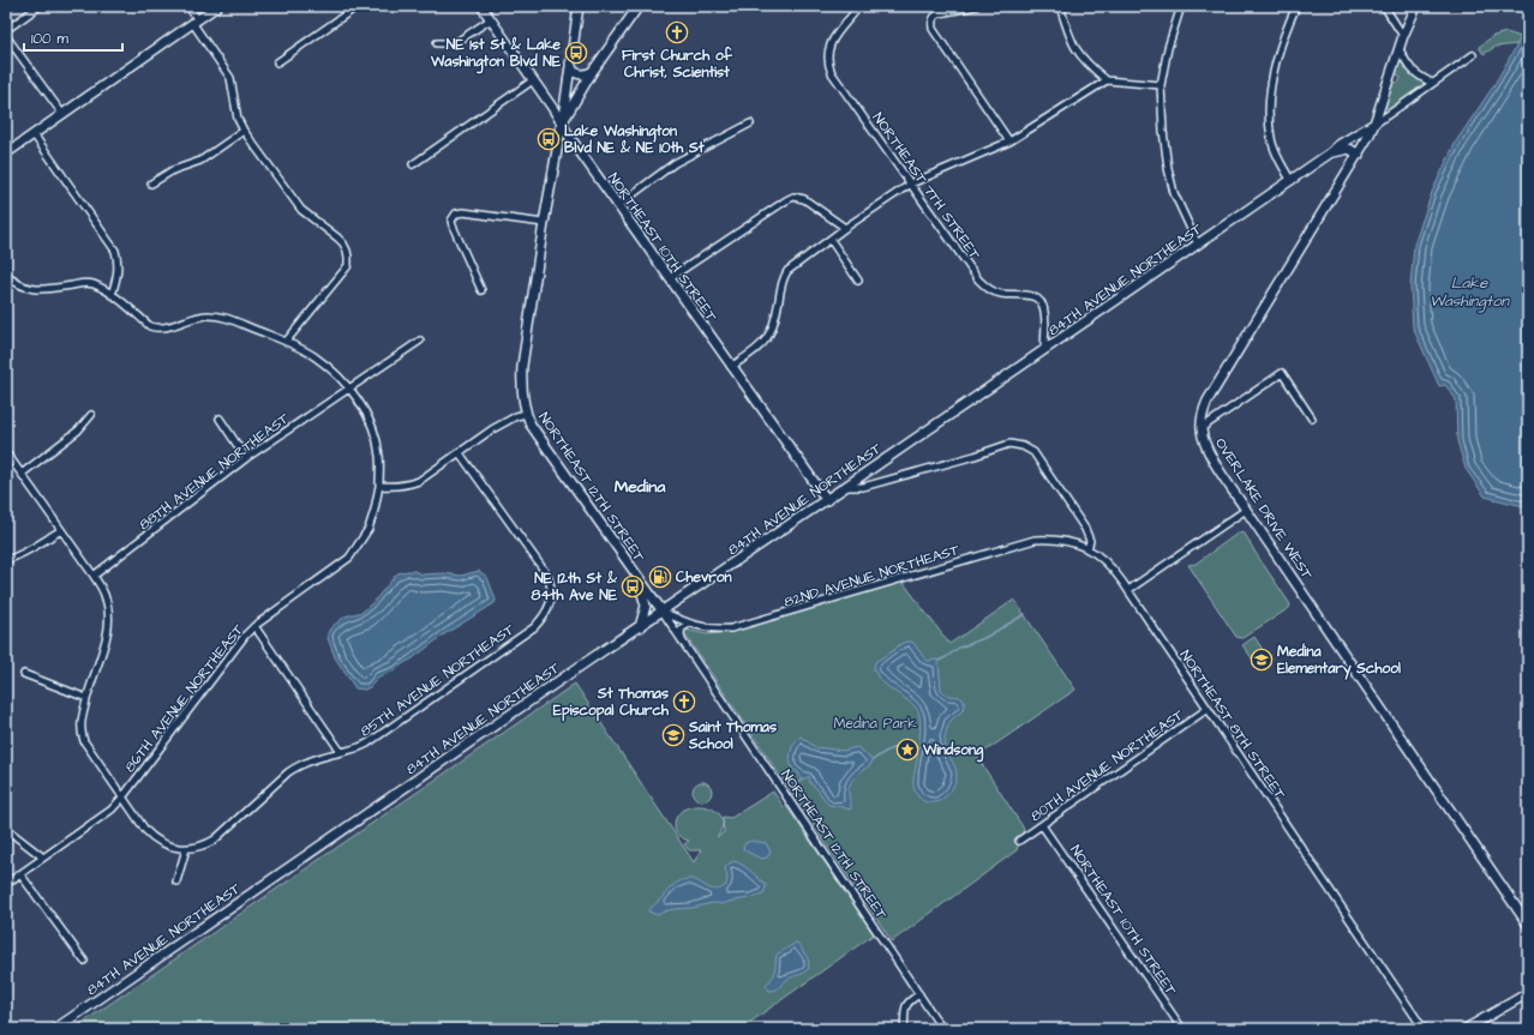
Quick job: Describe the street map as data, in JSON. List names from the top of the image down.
{
  "streets": {
    "main road": [
      "NORTHEAST 10TH STREET",
      "84TH AVENUE NORTHEAST",
      "NORTHEAST 12TH STREET",
      "OVERLAKE DRIVE WEST"
    ],
    "street": [
      "NORTHEAST 7TH STREET",
      "88TH AVENUE NORTHEAST",
      "82ND AVENUE NORTHEAST",
      "85TH AVENUE NORTHEAST",
      "86TH AVENUE NORTHEAST",
      "NORTHEAST 8TH STREET",
      "80TH AVENUE NORTHEAST"
    ]
  },
  "crossings": [
    ["NORTHEAST 7TH STREET", "84TH AVENUE NORTHEAST"],
    ["NORTHEAST 10TH STREET", "84TH AVENUE NORTHEAST"],
    ["NORTHEAST 10TH STREET", "80TH AVENUE NORTHEAST"],
    ["84TH AVENUE NORTHEAST", "NORTHEAST 12TH STREET"],
    ["84TH AVENUE NORTHEAST", "OVERLAKE DRIVE WEST"],
    ["84TH AVENUE NORTHEAST", "82ND AVENUE NORTHEAST"],
    ["88TH AVENUE NORTHEAST", "86TH AVENUE NORTHEAST"],
    ["NORTHEAST 12TH STREET", "82ND AVENUE NORTHEAST"],
    ["82ND AVENUE NORTHEAST", "NORTHEAST 8TH STREET"],
    ["NORTHEAST 8TH STREET", "80TH AVENUE NORTHEAST"]
  ],
  "districts": ["Medina"],
  "water": ["Lake Washington"],
  "parks": ["Medina Park"],
  "places": {
    "church": ["First Church of Christ, Scientist", "St Thomas Episcopal Church"],
    "bus stop": ["NE 1st St & Lake Washington Blvd NE", "Lake Washington Blvd NE & NE 10th St", "NE 12th St & 84th Ave NE"],
    "fuel station": ["Chevron"],
    "school or university": ["Medina Elementary School", "Saint Thomas School"],
    "place": ["Windsong"]
  },
  "scale_bar": "100 m"
}
